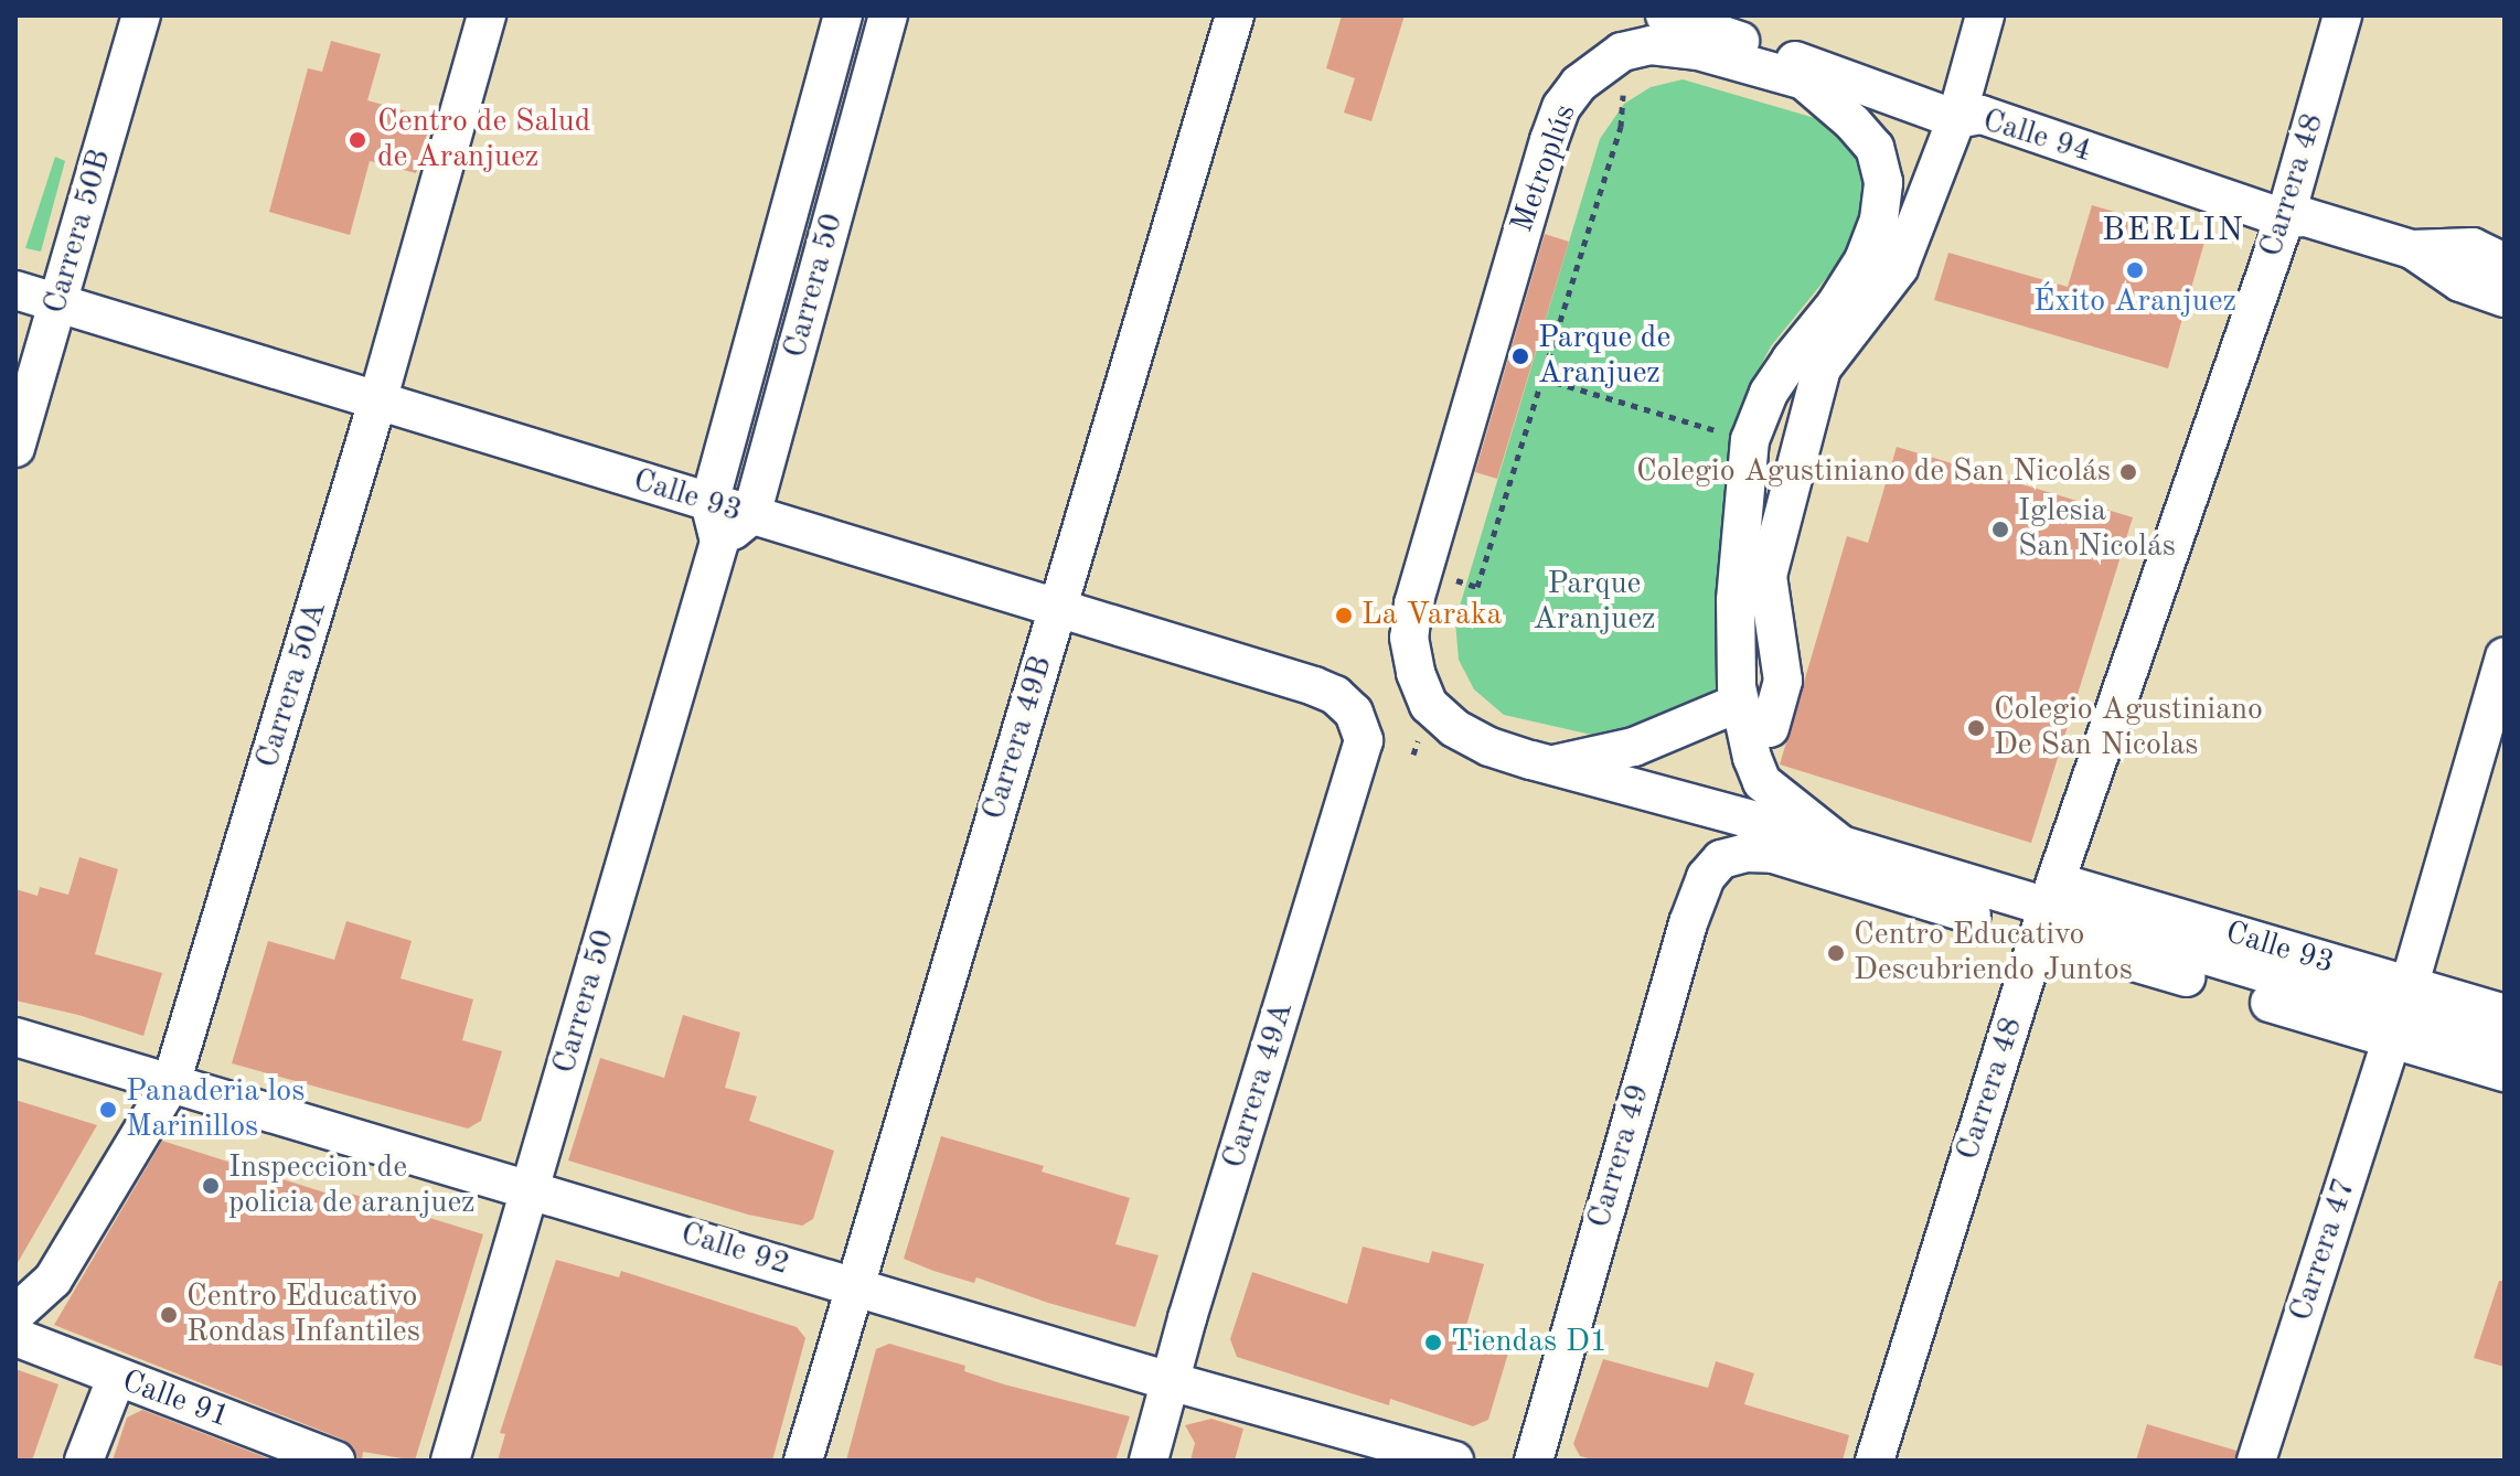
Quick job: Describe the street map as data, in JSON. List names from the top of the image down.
{
  "streets": {
    "street": [
      "Calle 94",
      "Metroplús",
      "Carrera 48",
      "Carrera 50B",
      "Carrera 50",
      "Calle 93",
      "Carrera 50A",
      "Carrera 49B",
      "Carrera 49A",
      "Carrera 49",
      "Calle 92",
      "Carrera 47",
      "Calle 91"
    ]
  },
  "crossings": [
    ["Calle 94", "Carrera 48"],
    ["Metroplús", "Carrera 48"],
    ["Metroplús", "Calle 93"],
    ["Carrera 48", "Calle 93"],
    ["Carrera 50B", "Calle 93"],
    ["Carrera 50", "Calle 93"],
    ["Carrera 50", "Calle 92"],
    ["Calle 93", "Carrera 50A"],
    ["Calle 93", "Carrera 49B"],
    ["Calle 93", "Carrera 49A"],
    ["Calle 93", "Carrera 47"],
    ["Carrera 50A", "Calle 92"],
    ["Carrera 49B", "Calle 92"],
    ["Carrera 49A", "Calle 92"]
  ],
  "districts": ["BERLIN"],
  "parks": ["Parque Aranjuez"],
  "places": [
    "Centro de Salud de Aranjuez",
    "Éxito Aranjuez",
    "Parque de Aranjuez",
    "Colegio Agustiniano de San Nicolás",
    "Iglesia San Nicolás",
    "La Varaka",
    "Colegio Agustiniano De San Nicolas",
    "Centro Educativo Descubriendo Juntos",
    "Panaderia los Marinillos",
    "Inspeccion de policia de aranjuez",
    "Centro Educativo Rondas Infantiles",
    "Tiendas D1"
  ]
}
